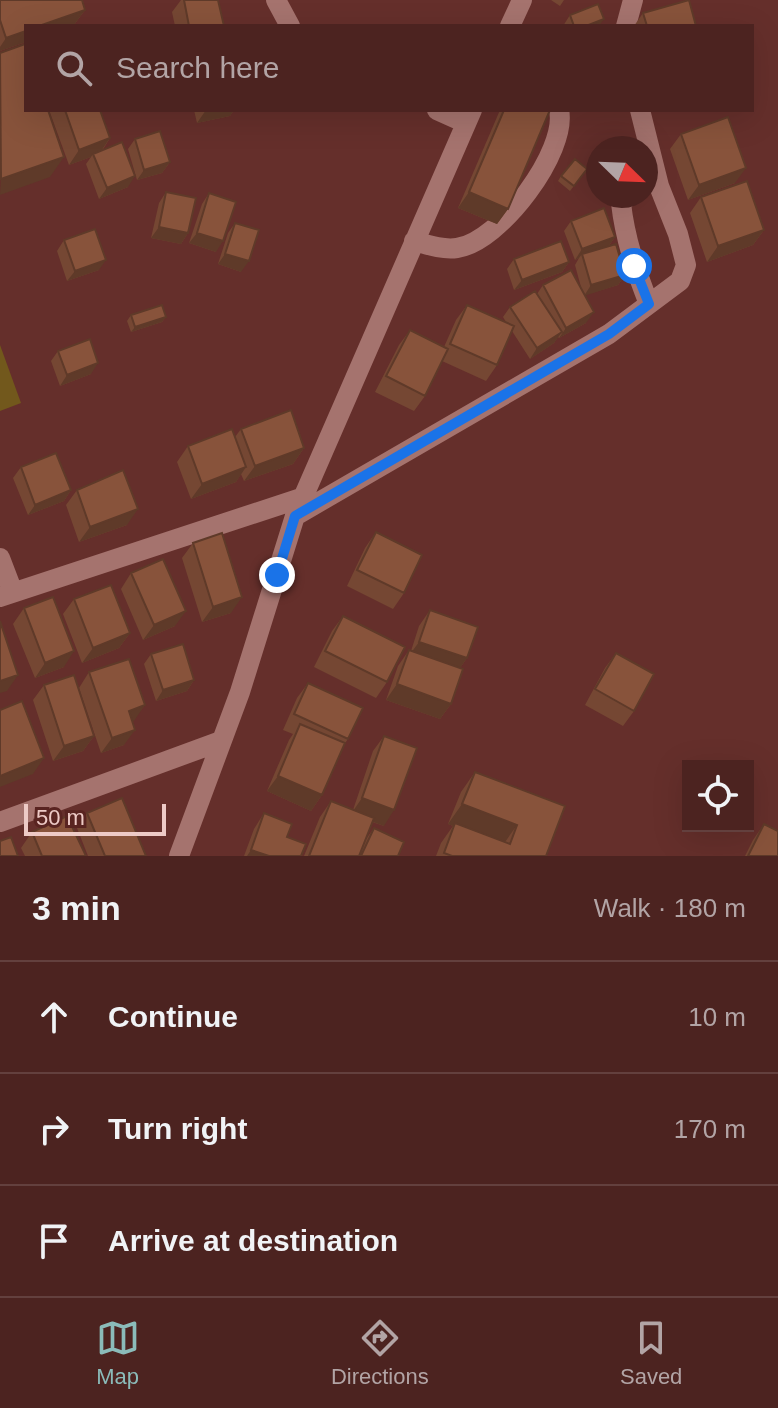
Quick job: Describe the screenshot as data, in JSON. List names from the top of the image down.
{
  "scale_bar": "50 m",
  "north": "bottom right",
  "page": {
    "search": "Search here",
    "scale": "50 m",
    "heading": ["3 min", "Walk · 180 m"],
    "list": [
      ["Continue", "10 m"],
      ["Turn right", "170 m"],
      "Arrive at destination"
    ],
    "nav": ["Map", "Directions", "Saved"]
  }
}
